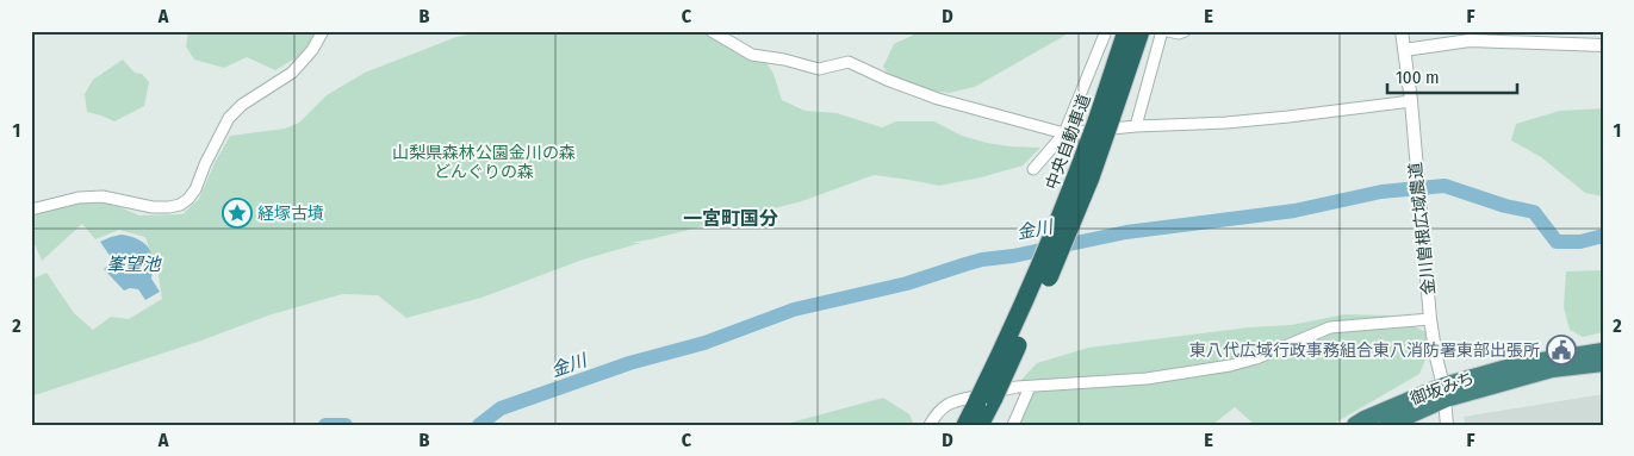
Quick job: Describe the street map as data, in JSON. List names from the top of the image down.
{
  "streets": {
    "highway": ["中央自動車道", "御坂みち"],
    "street": ["金川曽根広域農道"]
  },
  "crossings": [
    ["金川曽根広域農道", "御坂みち"]
  ],
  "districts": ["一宮町国分"],
  "water": ["金川", "峯望池"],
  "parks": ["山梨県森林公園金川の森 どんぐりの森"],
  "places": {
    "place": ["経塚古墳"],
    "public building": ["東八代広域行政事務組合東八消防署東部出張所"]
  },
  "scale_bar": "100 m",
  "grid": {
    "columns": [
      "A",
      "B",
      "C",
      "D",
      "E",
      "F"
    ],
    "rows": ["1", "2"]
  }
}
